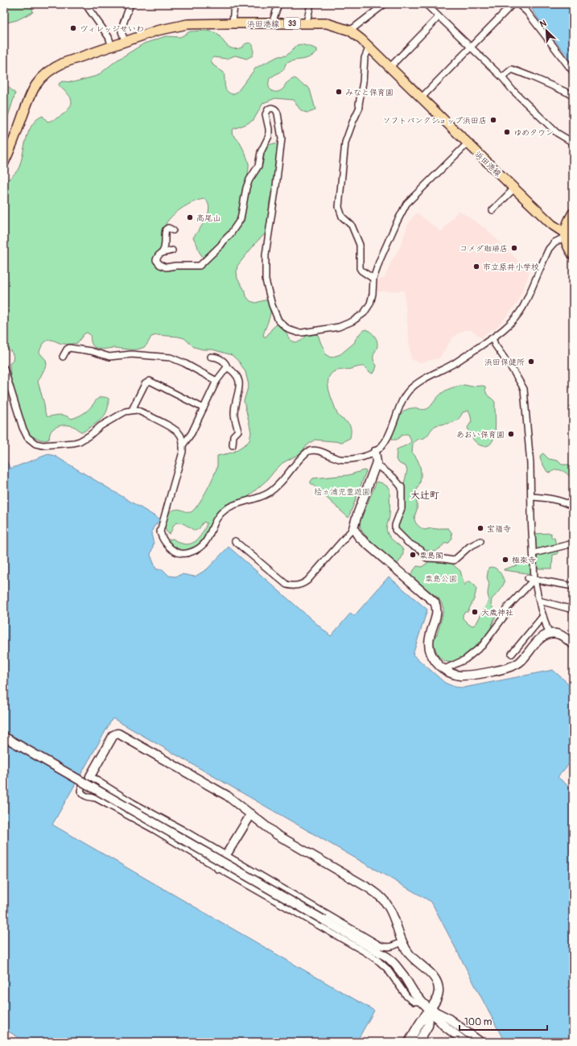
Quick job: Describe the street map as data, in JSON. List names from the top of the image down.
{
  "streets": {
    "main road": ["浜田港線", "33"]
  },
  "districts": ["大辻町"],
  "parks": ["桧ヵ浦児童遊園", "粟島公園"],
  "places": [
    "ヴィレッジせいわ",
    "みなと保育園",
    "ソフトバンクショップ浜田店",
    "ゆめタウン",
    "高尾山",
    "コメダ珈琲店",
    "市立原井小学校",
    "浜田保健所",
    "あおい保育園",
    "宝福寺",
    "粟島閣",
    "極楽寺",
    "大歳神社"
  ],
  "scale_bar": "100 m",
  "north": "top left"
}
